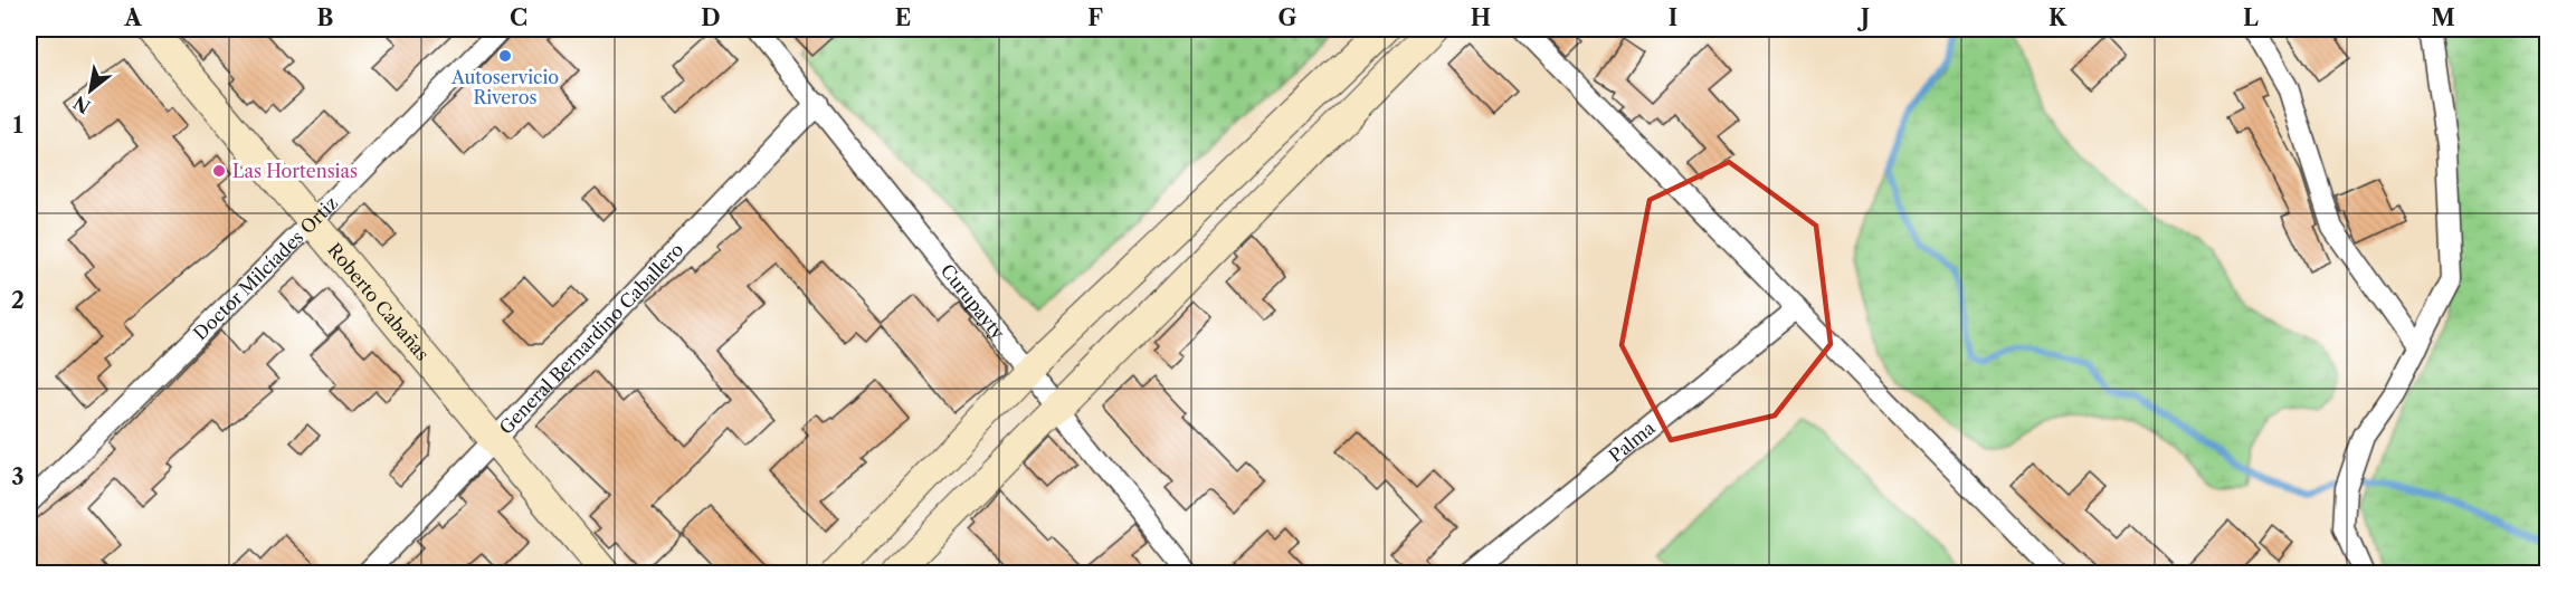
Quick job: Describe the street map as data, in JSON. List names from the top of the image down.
{
  "streets": {
    "main road": ["Roberto Cabañas"],
    "street": [
      "Doctor Milcíades Ortiz",
      "Curupayty",
      "General Bernardino Caballero",
      "Palma"
    ]
  },
  "crossings": [
    ["Doctor Milcíades Ortiz", "Roberto Cabañas"],
    ["Curupayty", "General Bernardino Caballero"],
    ["Roberto Cabañas", "General Bernardino Caballero"]
  ],
  "places": ["Autoservicio Riveros", "Las Hortensias"],
  "north": "bottom left",
  "grid": {
    "columns": [
      "A",
      "B",
      "C",
      "D",
      "E",
      "F",
      "G",
      "H",
      "I",
      "J",
      "K",
      "L",
      "M"
    ],
    "rows": ["1", "2", "3"]
  }
}
